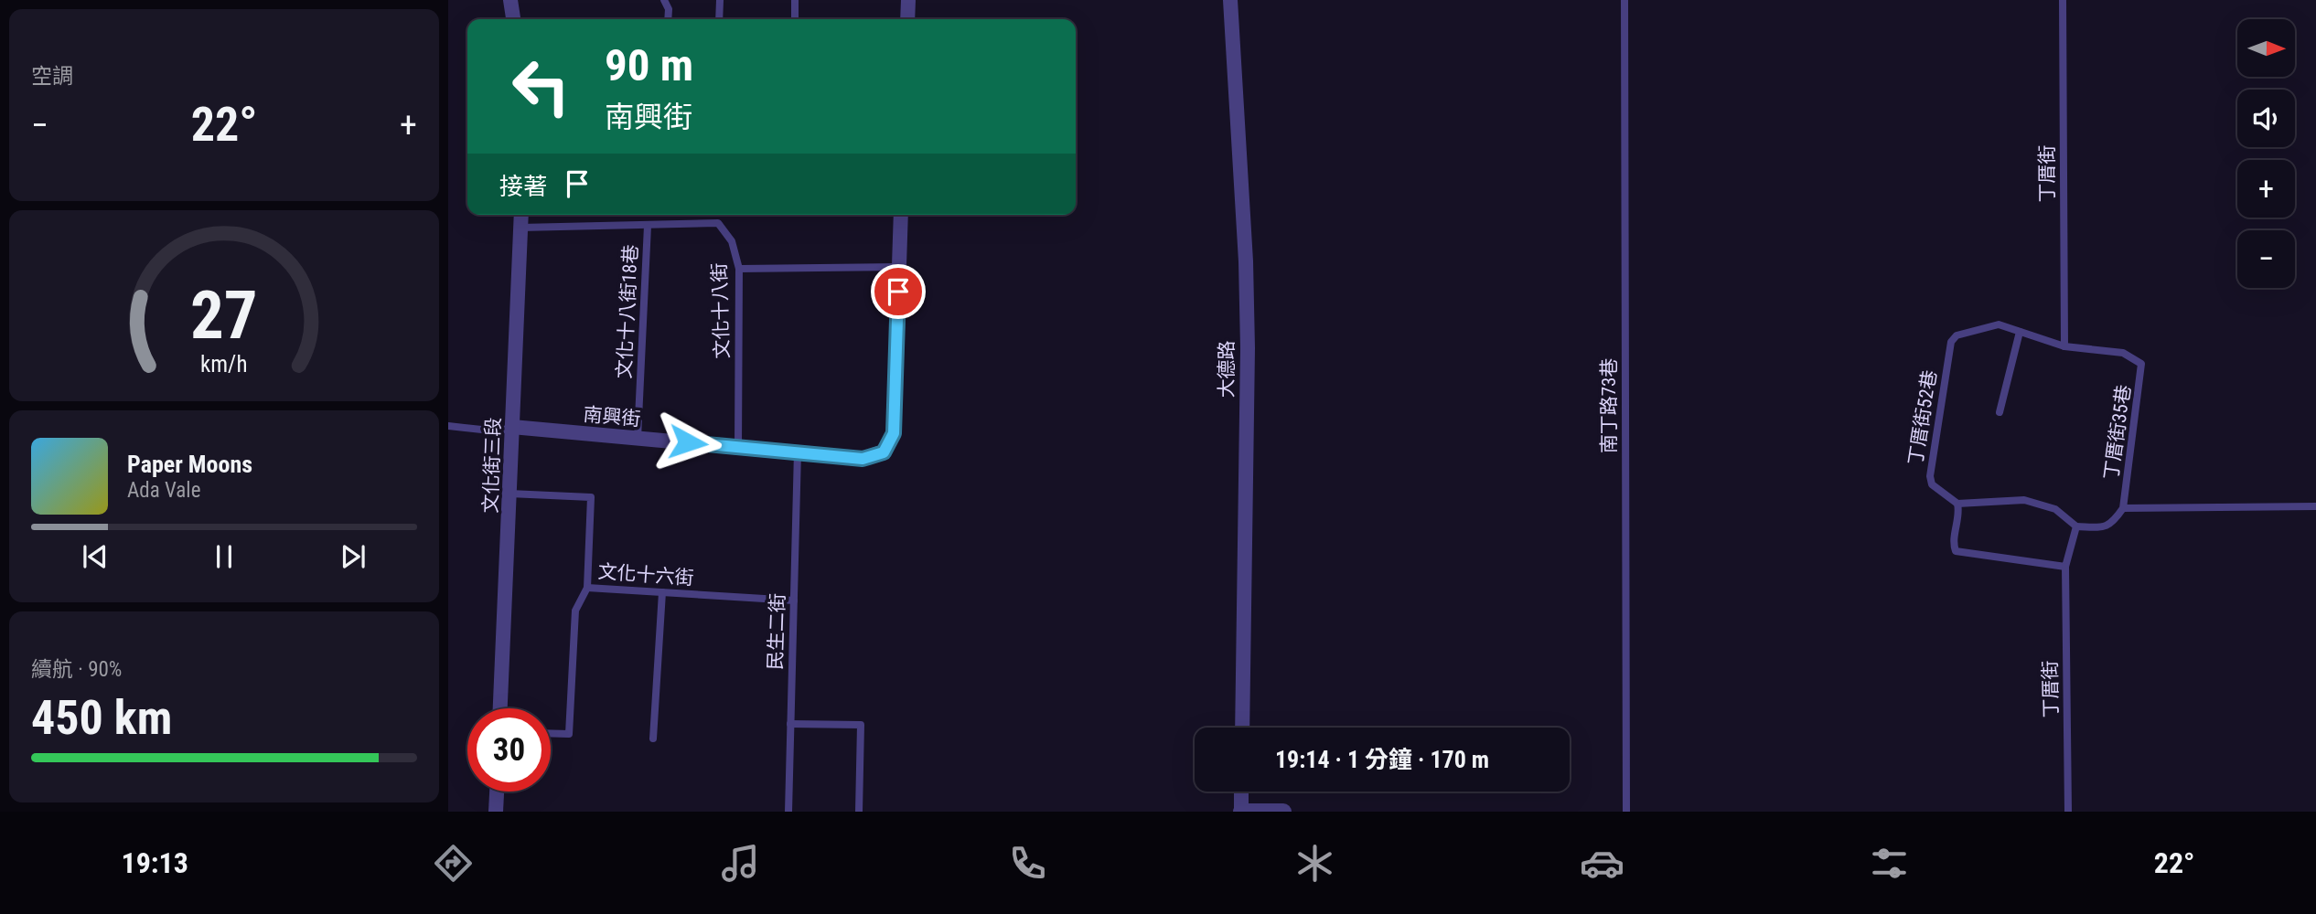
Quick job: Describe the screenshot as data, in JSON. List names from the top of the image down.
{
  "streets": {
    "street": ["大德路", "南興街", "文化街三段"],
    "lane": [
      "丁厝街",
      "文化十八街",
      "文化十八街18巷",
      "南丁路73巷",
      "丁厝街52巷",
      "丁厝街35巷",
      "文化十六街",
      "民生二街"
    ]
  },
  "crossings": [
    ["丁厝街", "丁厝街52巷"],
    ["丁厝街", "丁厝街35巷"],
    ["文化十八街", "文化十八街18巷"],
    ["文化十八街", "南興街"],
    ["文化十八街", "文化街三段"],
    ["文化十八街18巷", "南興街"],
    ["南興街", "文化街三段"],
    ["南興街", "民生二街"],
    ["丁厝街52巷", "丁厝街35巷"],
    ["文化街三段", "文化十六街"],
    ["文化十六街", "民生二街"]
  ],
  "north": "right",
  "page": {
    "tile": [
      "空調",
      ["續航 · 90%", "450 km"]
    ],
    "map_buttons": ["+", "−"],
    "turn": ["90 m", "南興街"],
    "heat": ["−", "22°", "+"],
    "then": "接著",
    "song": ["Paper Moons", "Ada Vale"],
    "limit": "30",
    "trip": "19:14 · 1 分鐘 · 170 m",
    "tabs": ["19:13", "22°"],
    "gauge": ["27", "km/h"]
  }
}
